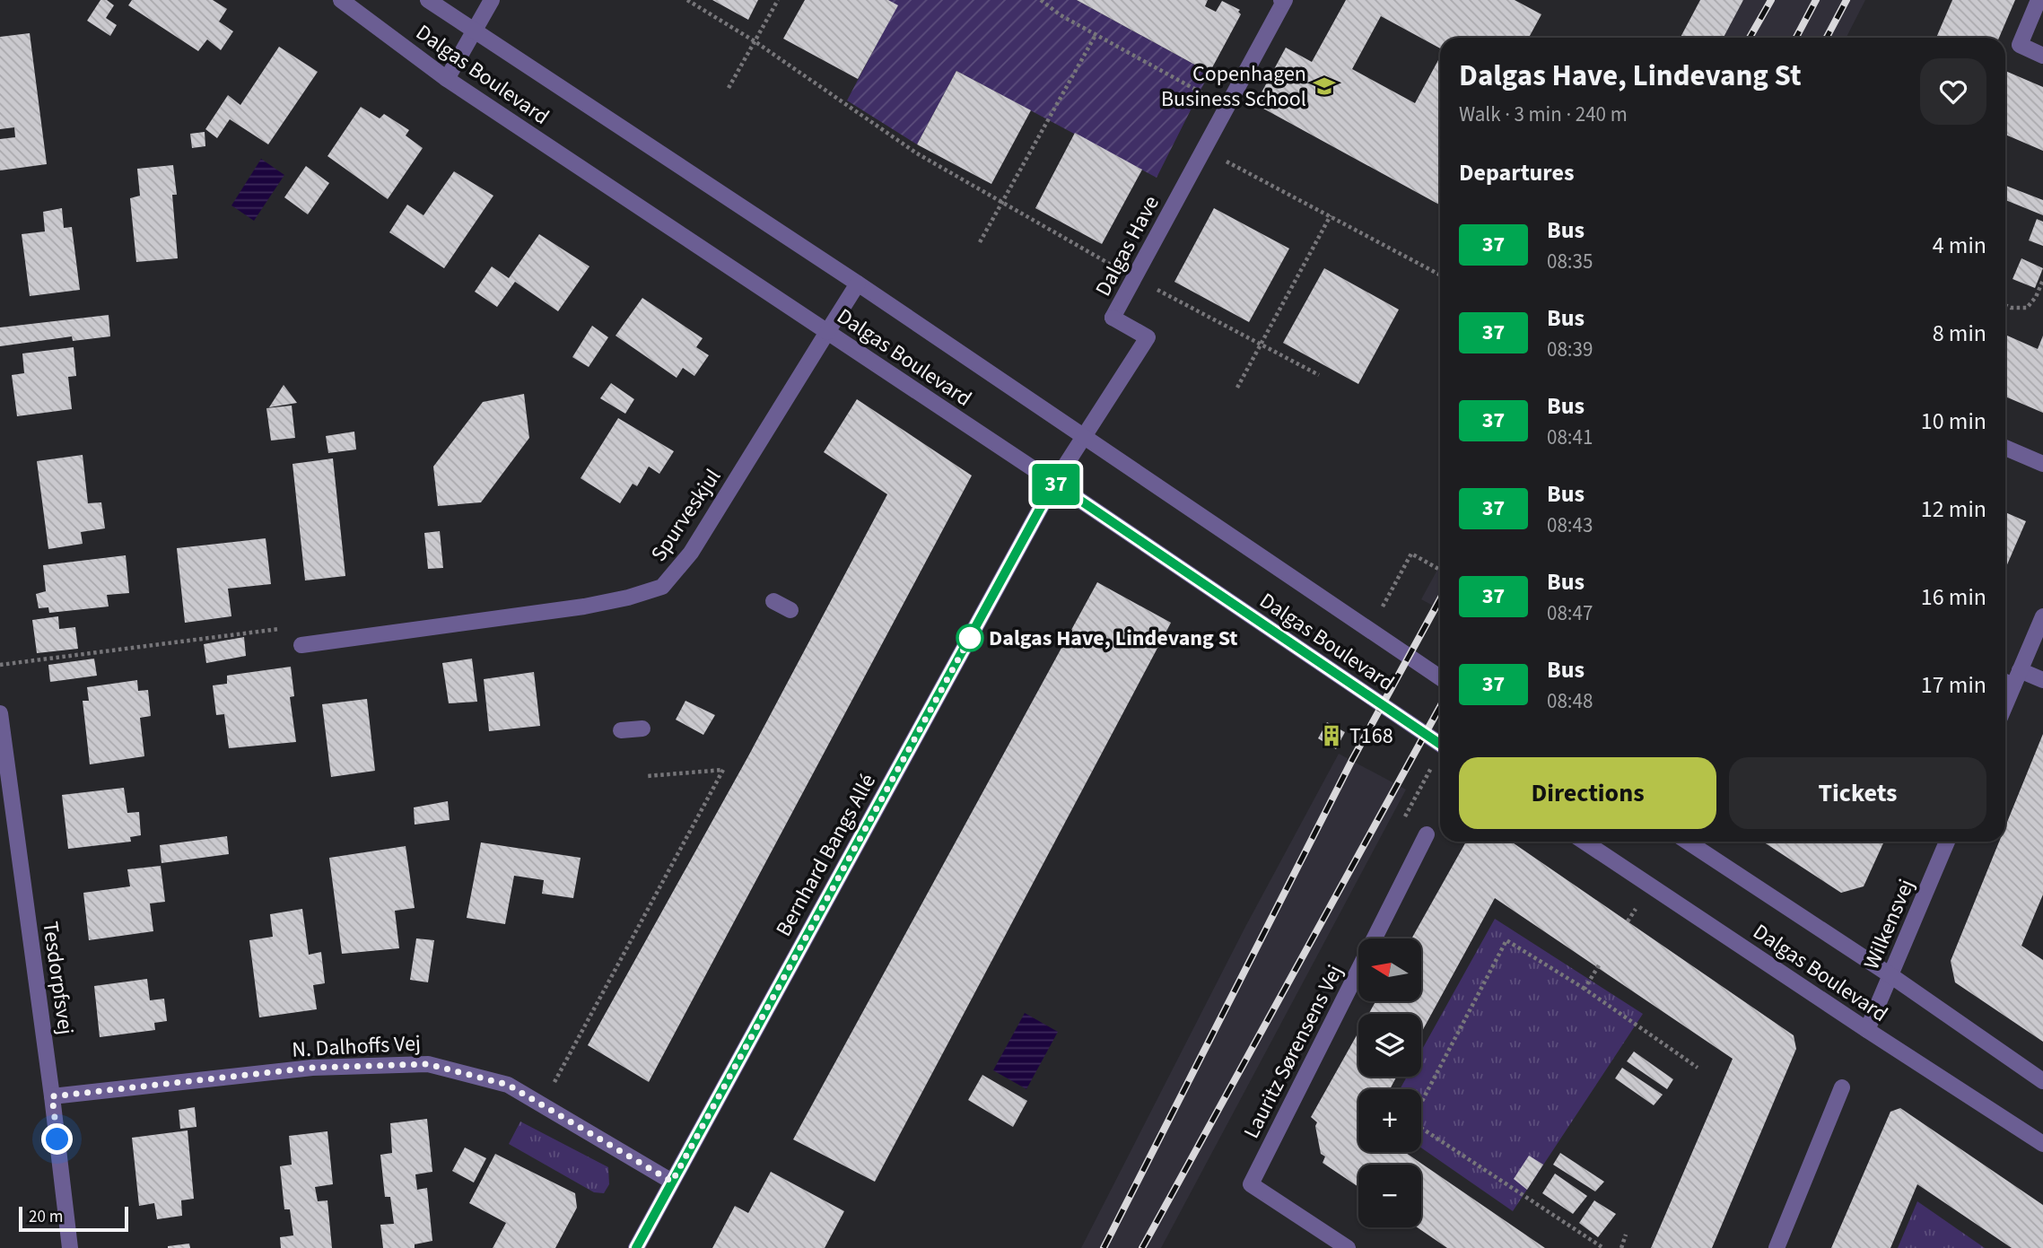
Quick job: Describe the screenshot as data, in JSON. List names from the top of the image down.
{
  "streets": {
    "street": [
      "Dalgas Boulevard",
      "Dalgas Have",
      "Spurveskjul",
      "Bernhard Bangs Allé",
      "Wilkensvej",
      "Tesdorpfsvej",
      "N. Dalhoffs Vej",
      "Lauritz Sørensens Vej"
    ]
  },
  "crossings": [
    ["Dalgas Boulevard", "Dalgas Have"],
    ["Dalgas Boulevard", "Spurveskjul"],
    ["Dalgas Boulevard", "Bernhard Bangs Allé"],
    ["Dalgas Boulevard", "Wilkensvej"],
    ["Dalgas Have", "Bernhard Bangs Allé"],
    ["Bernhard Bangs Allé", "N. Dalhoffs Vej"],
    ["Tesdorpfsvej", "N. Dalhoffs Vej"]
  ],
  "places": {
    "school or university": ["Copenhagen Business School"],
    "other": ["Dalgas Have, Lindevang St"],
    "building": ["T168"]
  },
  "lines": ["bus line 37"],
  "scale_bar": "20 m",
  "north": "left",
  "page": {
    "on_map": "37",
    "heading": [
      ["Dalgas Have, Lindevang St", "Walk · 3 min · 240 m"],
      "Departures"
    ],
    "list": [
      {
        "mark": "37",
        "name": "Bus",
        "note": "08:35",
        "value": "4 min"
      },
      {
        "mark": "37",
        "name": "Bus",
        "note": "08:39",
        "value": "8 min"
      },
      {
        "mark": "37",
        "name": "Bus",
        "note": "08:41",
        "value": "10 min"
      },
      {
        "mark": "37",
        "name": "Bus",
        "note": "08:43",
        "value": "12 min"
      },
      {
        "mark": "37",
        "name": "Bus",
        "note": "08:47",
        "value": "16 min"
      },
      {
        "mark": "37",
        "name": "Bus",
        "note": "08:48",
        "value": "17 min"
      }
    ],
    "buttons": ["Directions", "Tickets"],
    "map_buttons": ["+", "−"],
    "scale": "20 m"
  }
}
